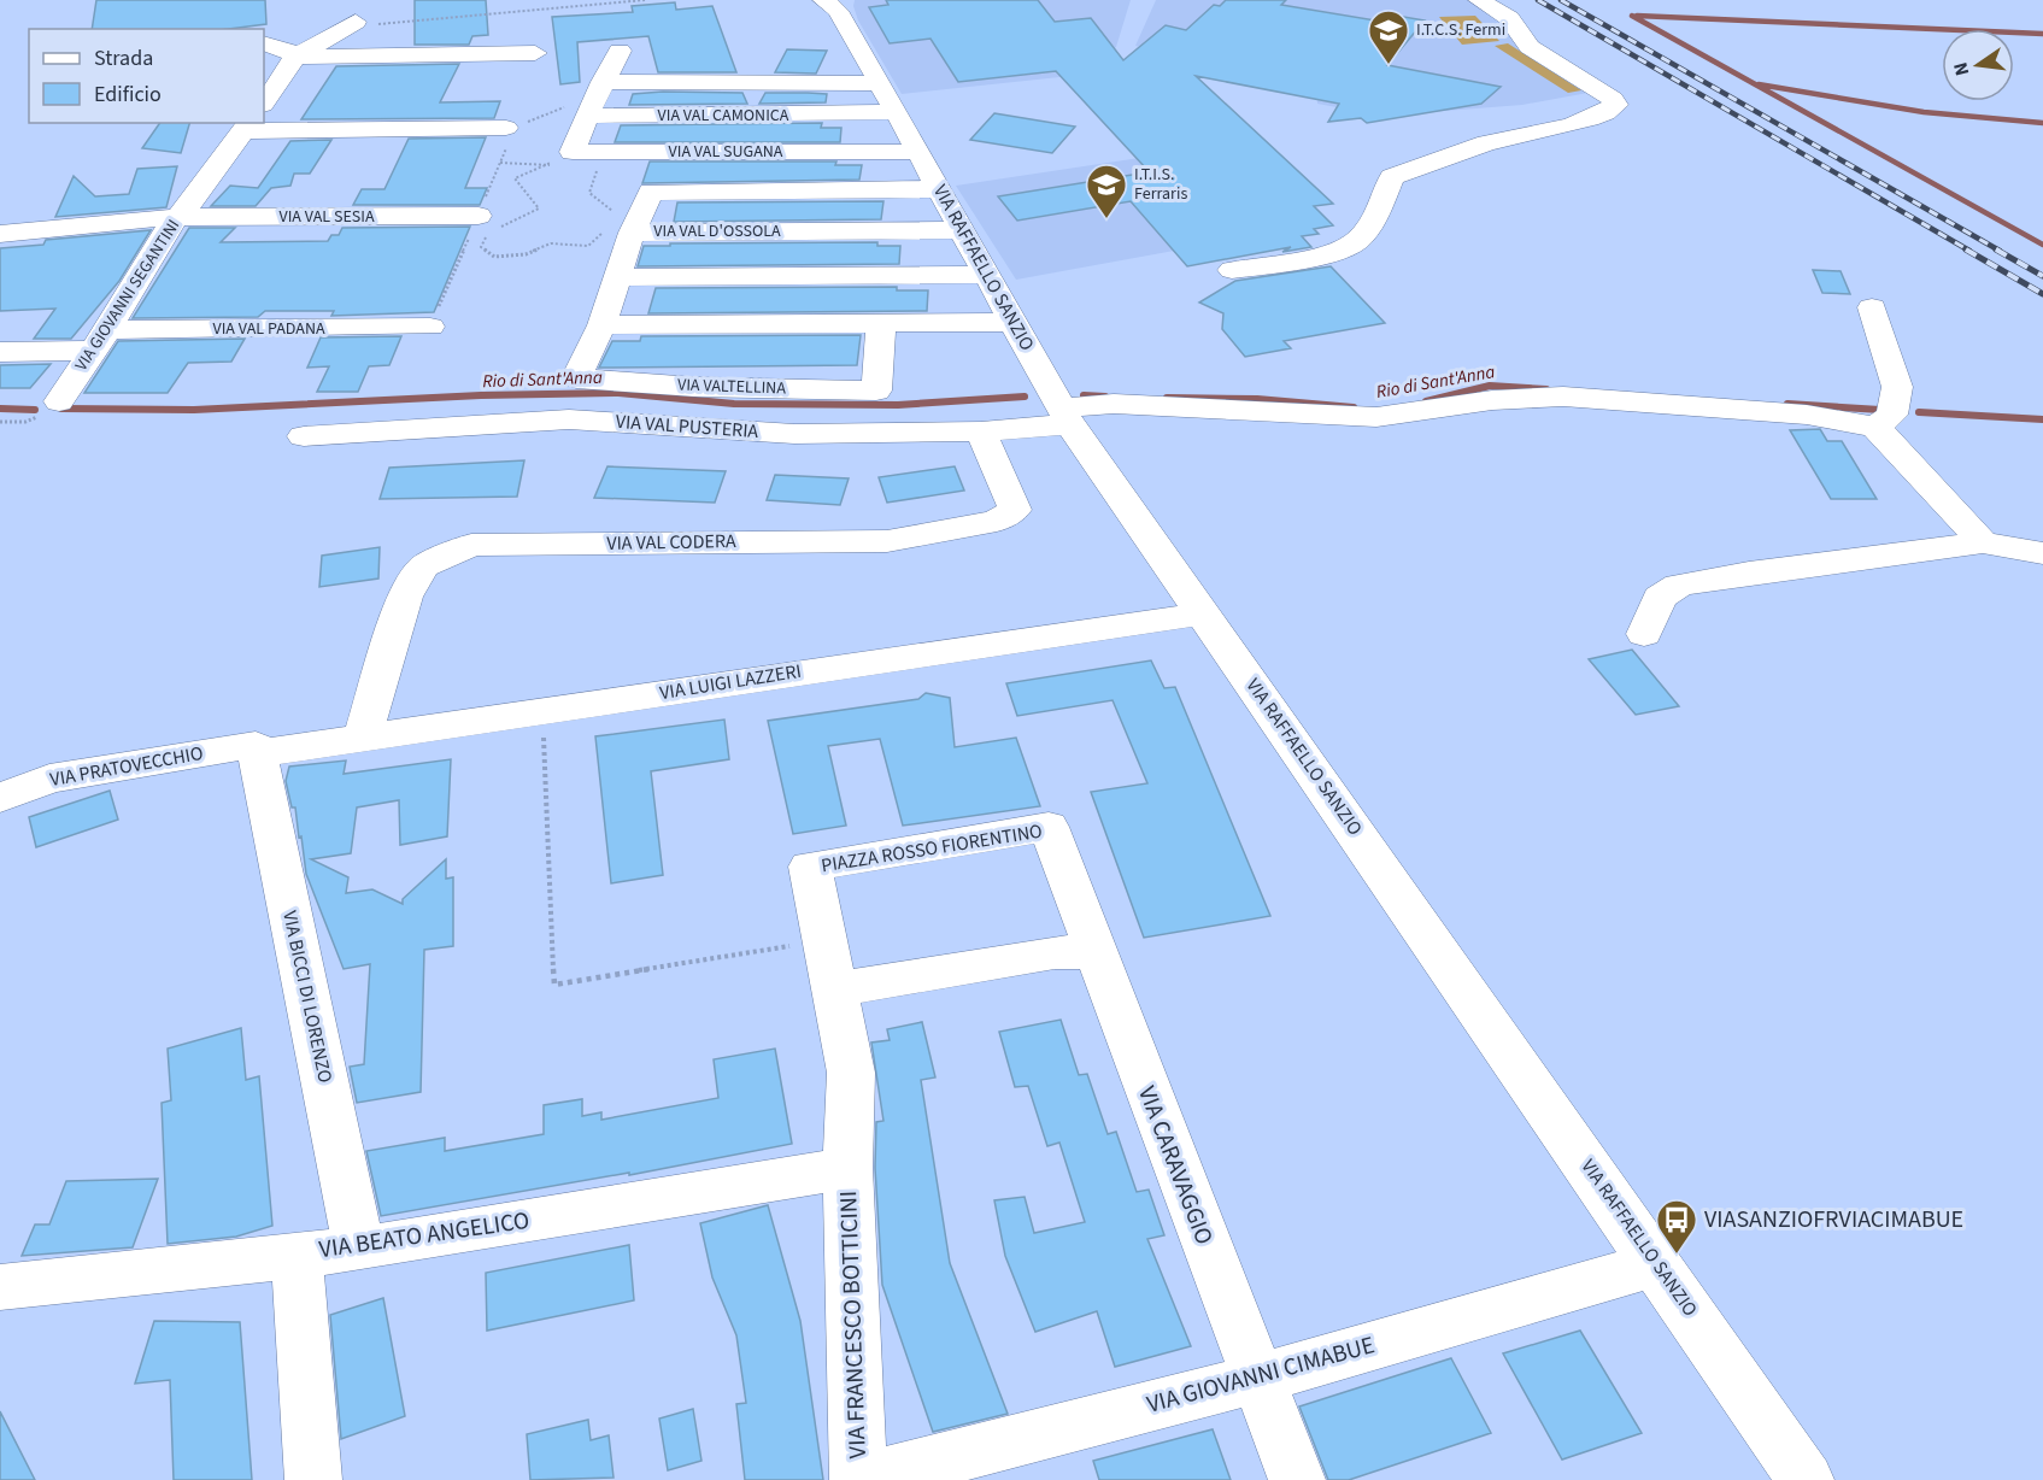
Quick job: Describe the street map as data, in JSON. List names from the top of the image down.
{
  "streets": {
    "street": [
      "VIA VAL CAMONICA",
      "VIA VAL SUGANA",
      "VIA VAL SESIA",
      "VIA VAL D'OSSOLA",
      "VIA RAFFAELLO SANZIO",
      "VIA GIOVANNI SEGANTINI",
      "VIA VAL PADANA",
      "VIA VALTELLINA",
      "VIA VAL PUSTERIA",
      "VIA VAL CODERA",
      "VIA LUIGI LAZZERI",
      "VIA PRATOVECCHIO",
      "PIAZZA ROSSO FIORENTINO",
      "VIA BICCI DI LORENZO",
      "VIA CARAVAGGIO",
      "VIA BEATO ANGELICO",
      "VIA FRANCESCO BOTTICINI",
      "VIA GIOVANNI CIMABUE"
    ]
  },
  "crossings": [
    ["VIA VAL CAMONICA", "VIA VAL SUGANA"],
    ["VIA VAL CAMONICA", "VIA RAFFAELLO SANZIO"],
    ["VIA VAL SUGANA", "VIA RAFFAELLO SANZIO"],
    ["VIA VAL SESIA", "VIA GIOVANNI SEGANTINI"],
    ["VIA VAL D'OSSOLA", "VIA RAFFAELLO SANZIO"],
    ["VIA VAL D'OSSOLA", "VIA VALTELLINA"],
    ["VIA RAFFAELLO SANZIO", "VIA VAL PUSTERIA"],
    ["VIA RAFFAELLO SANZIO", "VIA LUIGI LAZZERI"],
    ["VIA RAFFAELLO SANZIO", "VIA GIOVANNI CIMABUE"],
    ["VIA GIOVANNI SEGANTINI", "VIA VAL PADANA"],
    ["VIA VAL PUSTERIA", "VIA VAL CODERA"],
    ["VIA VAL CODERA", "VIA LUIGI LAZZERI"],
    ["VIA LUIGI LAZZERI", "VIA PRATOVECCHIO"],
    ["VIA LUIGI LAZZERI", "VIA BICCI DI LORENZO"],
    ["VIA PRATOVECCHIO", "VIA BICCI DI LORENZO"],
    ["PIAZZA ROSSO FIORENTINO", "VIA CARAVAGGIO"],
    ["PIAZZA ROSSO FIORENTINO", "VIA FRANCESCO BOTTICINI"],
    ["VIA BICCI DI LORENZO", "VIA BEATO ANGELICO"],
    ["VIA CARAVAGGIO", "VIA GIOVANNI CIMABUE"],
    ["VIA BEATO ANGELICO", "VIA FRANCESCO BOTTICINI"],
    ["VIA FRANCESCO BOTTICINI", "VIA GIOVANNI CIMABUE"]
  ],
  "water": ["Rio di Sant'Anna"],
  "places": {
    "school or university": ["I.T.C.S. Fermi", "I.T.I.S. Ferraris"],
    "bus stop": ["VIASANZIOFRVIACIMABUE"]
  },
  "legend": ["Strada", "Edificio"],
  "north": "left"
}
